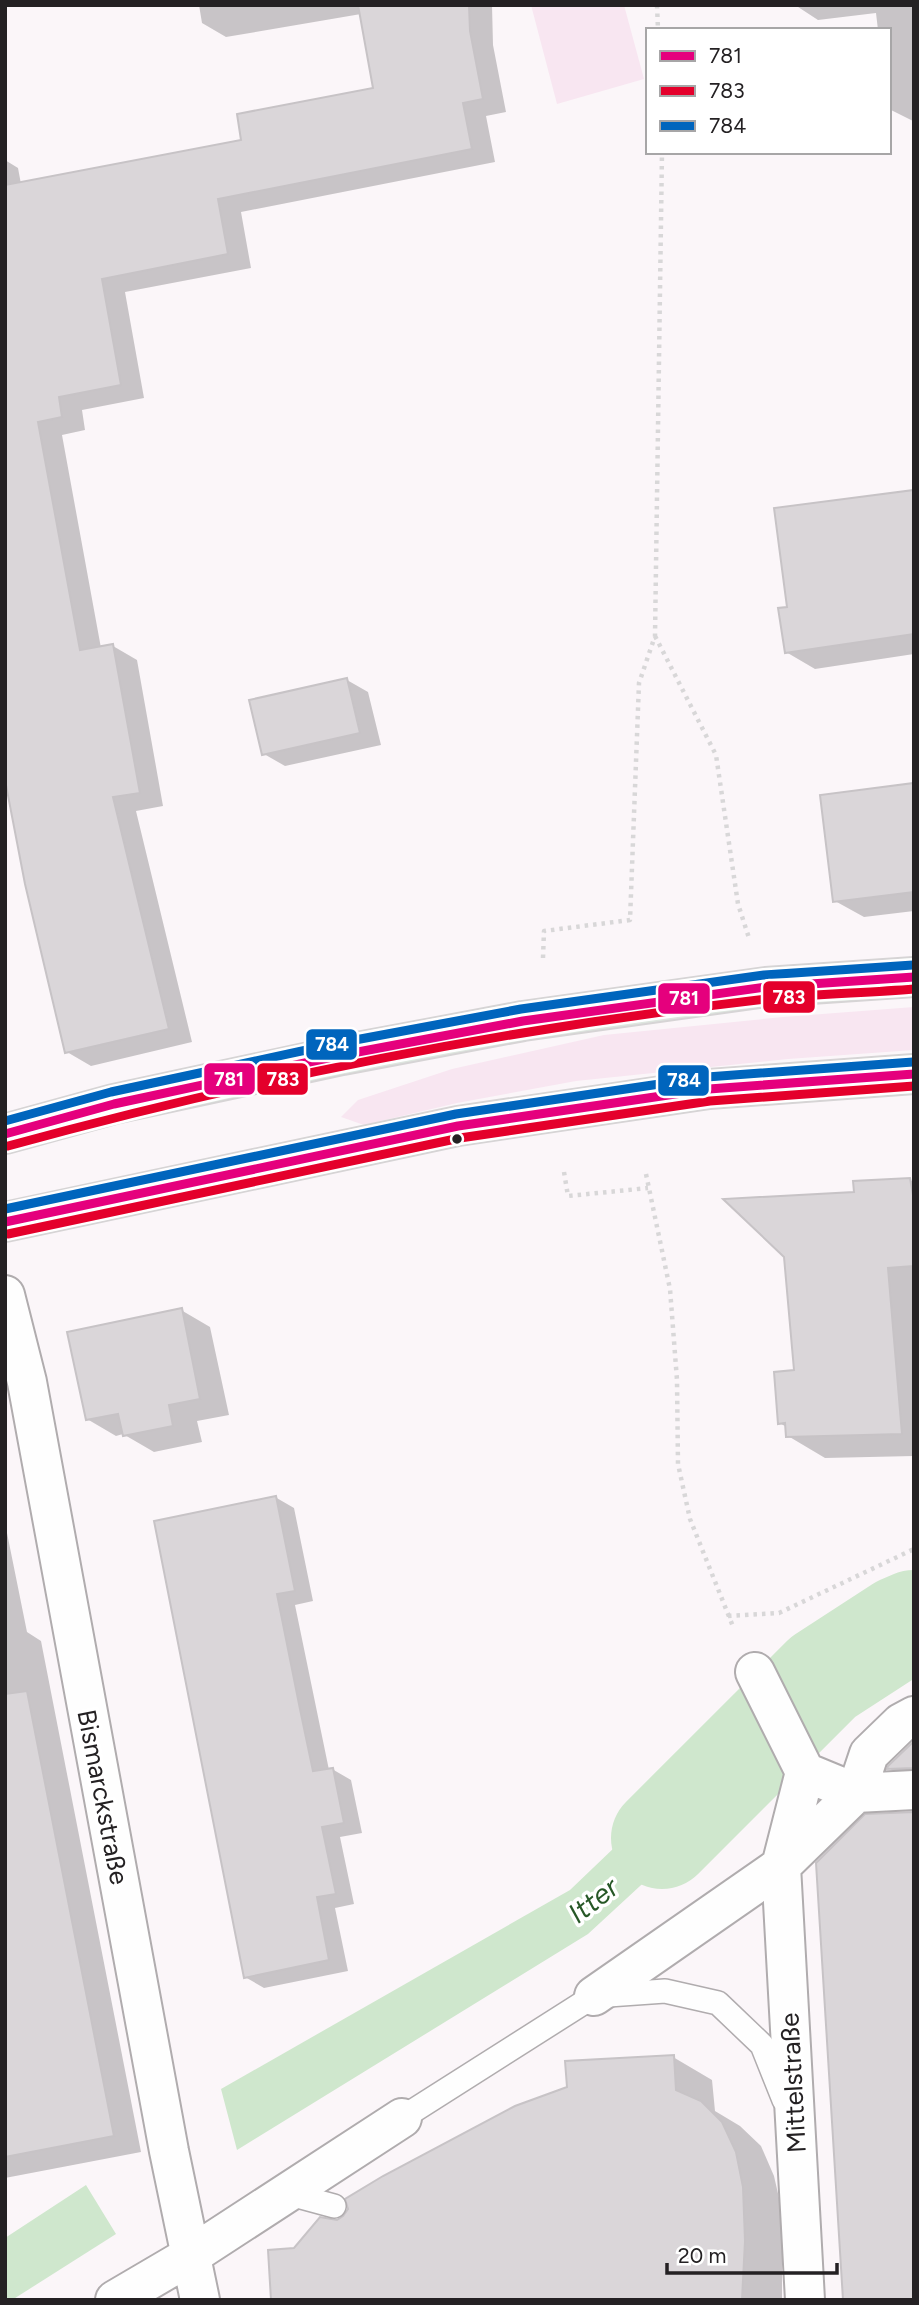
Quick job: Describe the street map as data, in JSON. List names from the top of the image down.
{
  "streets": {
    "street": ["Bismarckstraße", "Mittelstraße"]
  },
  "water": ["Itter"],
  "lines": ["transit line 784", "transit line 781", "transit line 783"],
  "legend": ["781", "783", "784"],
  "scale_bar": "20 m"
}
